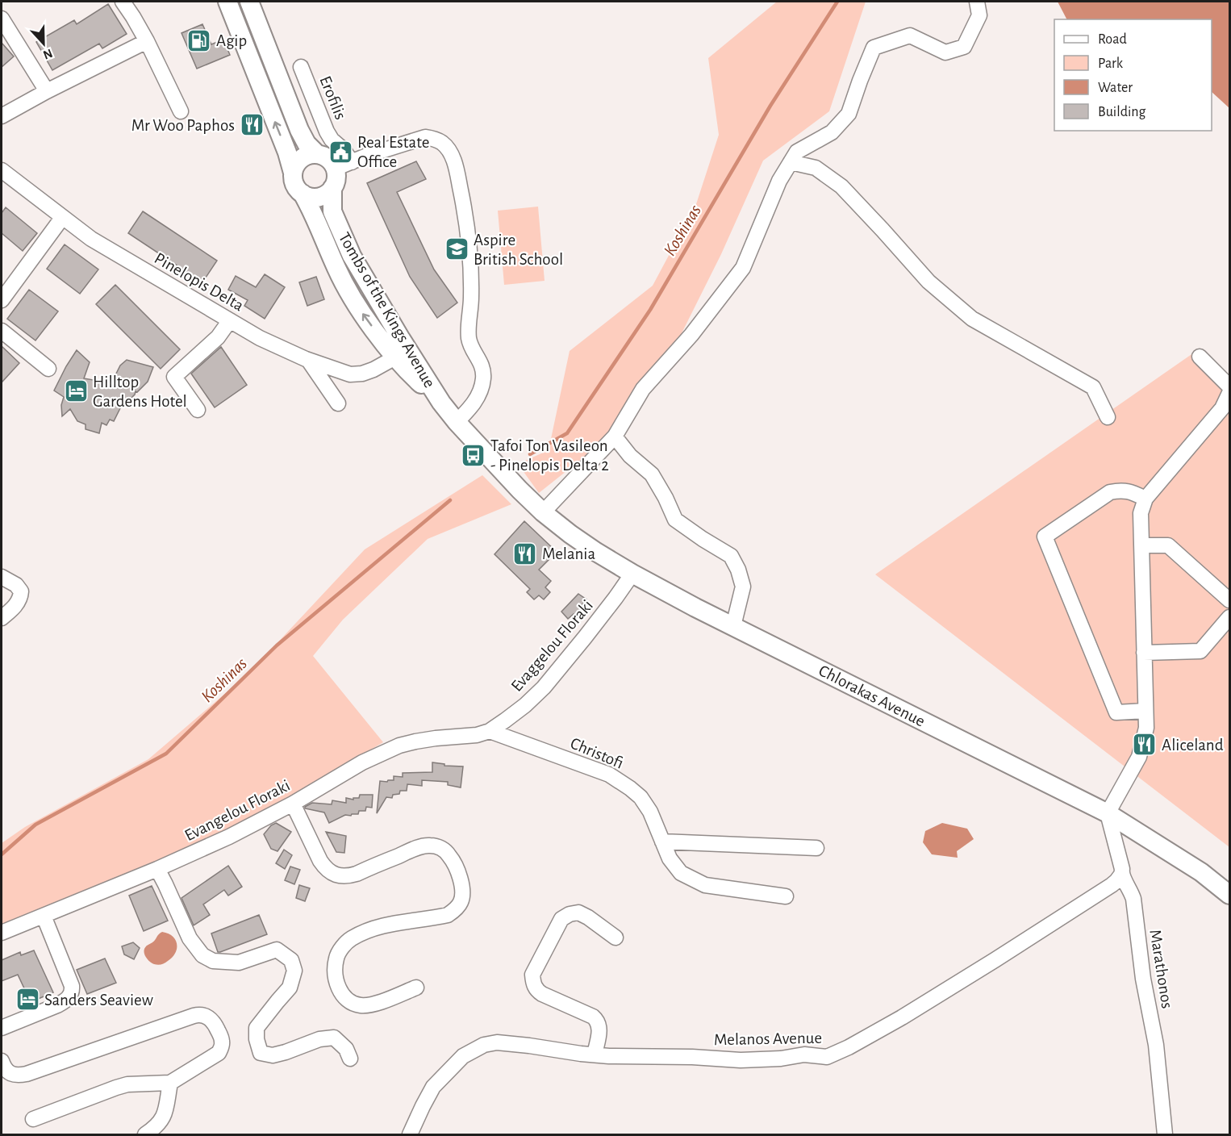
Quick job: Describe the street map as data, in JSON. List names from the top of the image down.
{
  "streets": {
    "main road": ["Tombs of the Kings Avenue", "Chlorakas Avenue"],
    "street": [
      "Erofilis",
      "Pinelopis Delta",
      "Evaggelou Floraki",
      "Christofi",
      "Evangelou Floraki",
      "Marathonos",
      "Melanos Avenue"
    ]
  },
  "crossings": [
    ["Erofilis", "Tombs of the Kings Avenue"],
    ["Pinelopis Delta", "Tombs of the Kings Avenue"],
    ["Tombs of the Kings Avenue", "Chlorakas Avenue"],
    ["Evaggelou Floraki", "Chlorakas Avenue"],
    ["Evaggelou Floraki", "Christofi"],
    ["Evaggelou Floraki", "Evangelou Floraki"],
    ["Chlorakas Avenue", "Marathonos"],
    ["Christofi", "Evangelou Floraki"],
    ["Marathonos", "Melanos Avenue"]
  ],
  "water": ["Koshinas"],
  "places": {
    "fuel station": ["Agip"],
    "restaurant": ["Mr Woo Paphos", "Melania", "Aliceland"],
    "public building": ["Real Estate Office"],
    "school or university": ["Aspire British School"],
    "hotel": ["Hilltop Gardens Hotel", "Sanders Seaview"],
    "bus stop": ["Tafoi Ton Vasileon - Pinelopis Delta 2"]
  },
  "legend": [
    "Road",
    "Park",
    "Water",
    "Building"
  ],
  "north": "bottom"
}
